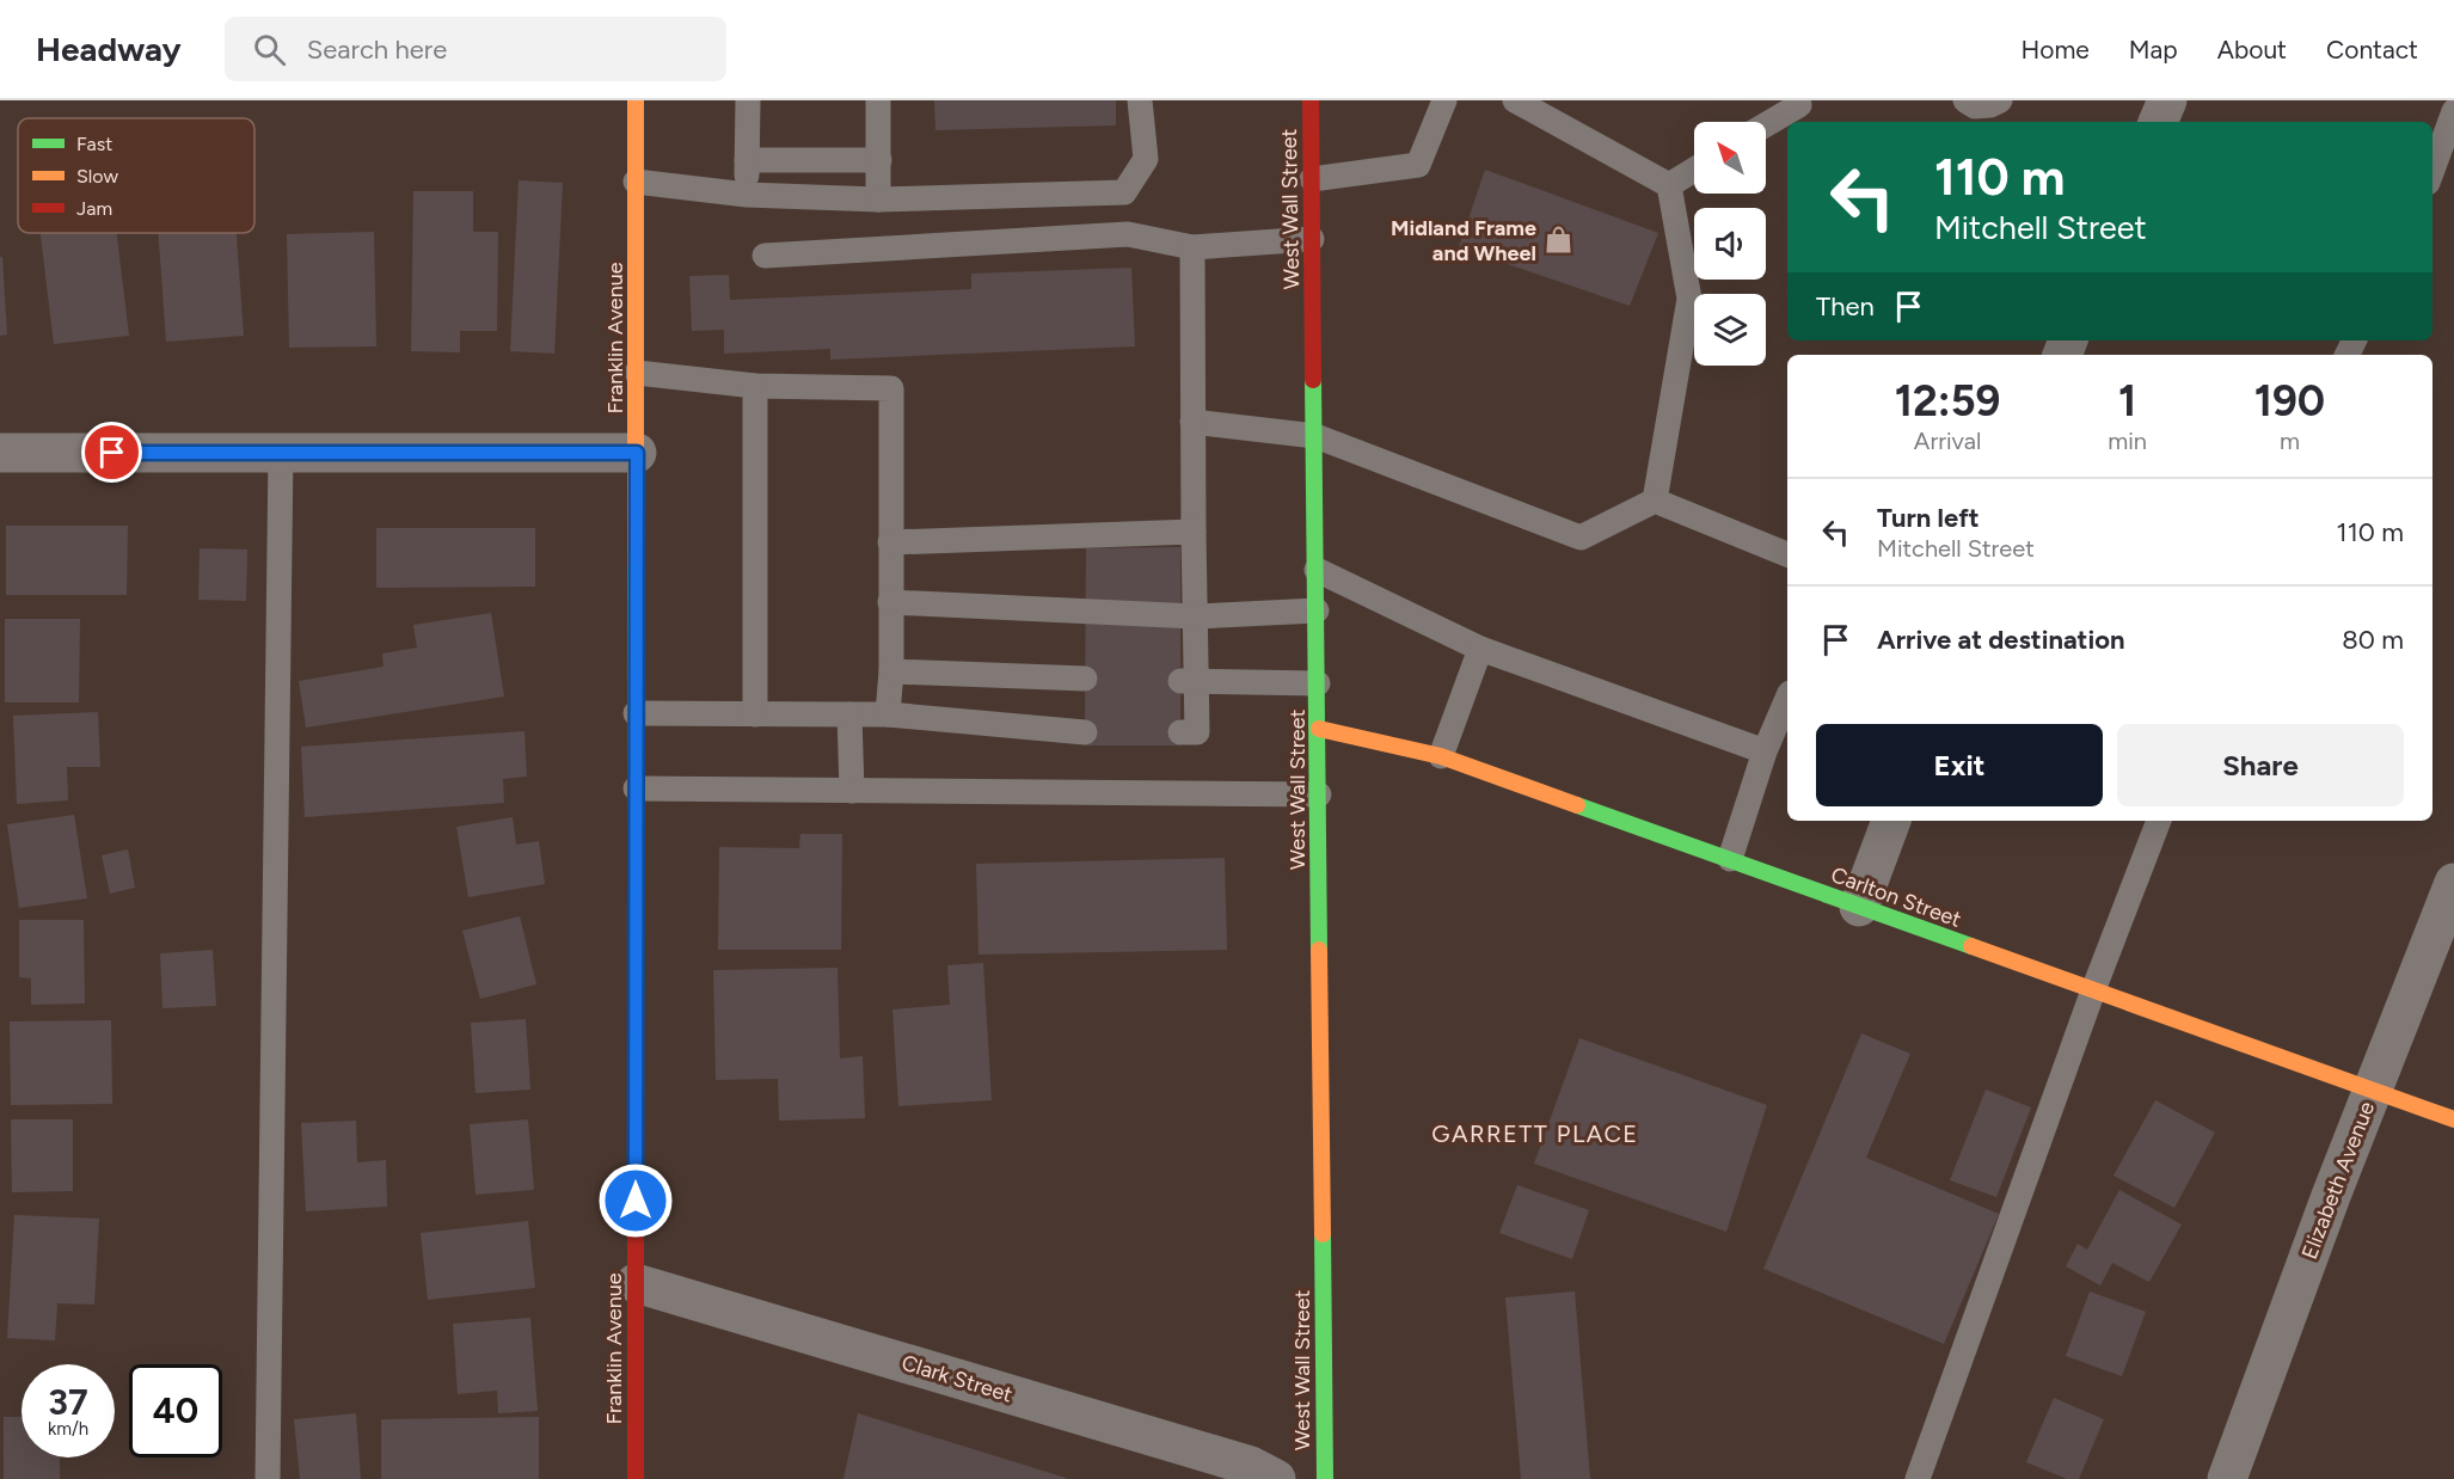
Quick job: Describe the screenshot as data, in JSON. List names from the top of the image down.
{
  "streets": {
    "street": [
      "West Wall Street",
      "Franklin Avenue",
      "Carlton Street",
      "Elizabeth Avenue",
      "Clark Street"
    ]
  },
  "crossings": [
    ["West Wall Street", "Carlton Street"],
    ["Franklin Avenue", "Clark Street"],
    ["Carlton Street", "Elizabeth Avenue"]
  ],
  "districts": ["GARRETT PLACE"],
  "places": {
    "shop": ["Midland Frame and Wheel"]
  },
  "legend": ["Fast", "Slow", "Jam"],
  "north": "top left",
  "page": {
    "header": "Headway",
    "search": "Search here",
    "nav": [
      "Home",
      "Map",
      "About",
      "Contact"
    ],
    "turn": ["110 m", "Mitchell Street"],
    "then": "Then",
    "eta": [
      "12:59",
      "Arrival",
      "1",
      "min",
      "190",
      "m"
    ],
    "list": [
      {
        "name": "Turn left",
        "note": "Mitchell Street",
        "value": "110 m"
      },
      {
        "name": "Arrive at destination",
        "value": "80 m"
      }
    ],
    "buttons": ["Exit", "Share"],
    "speed": "37 km/h",
    "limit": "40"
  }
}
